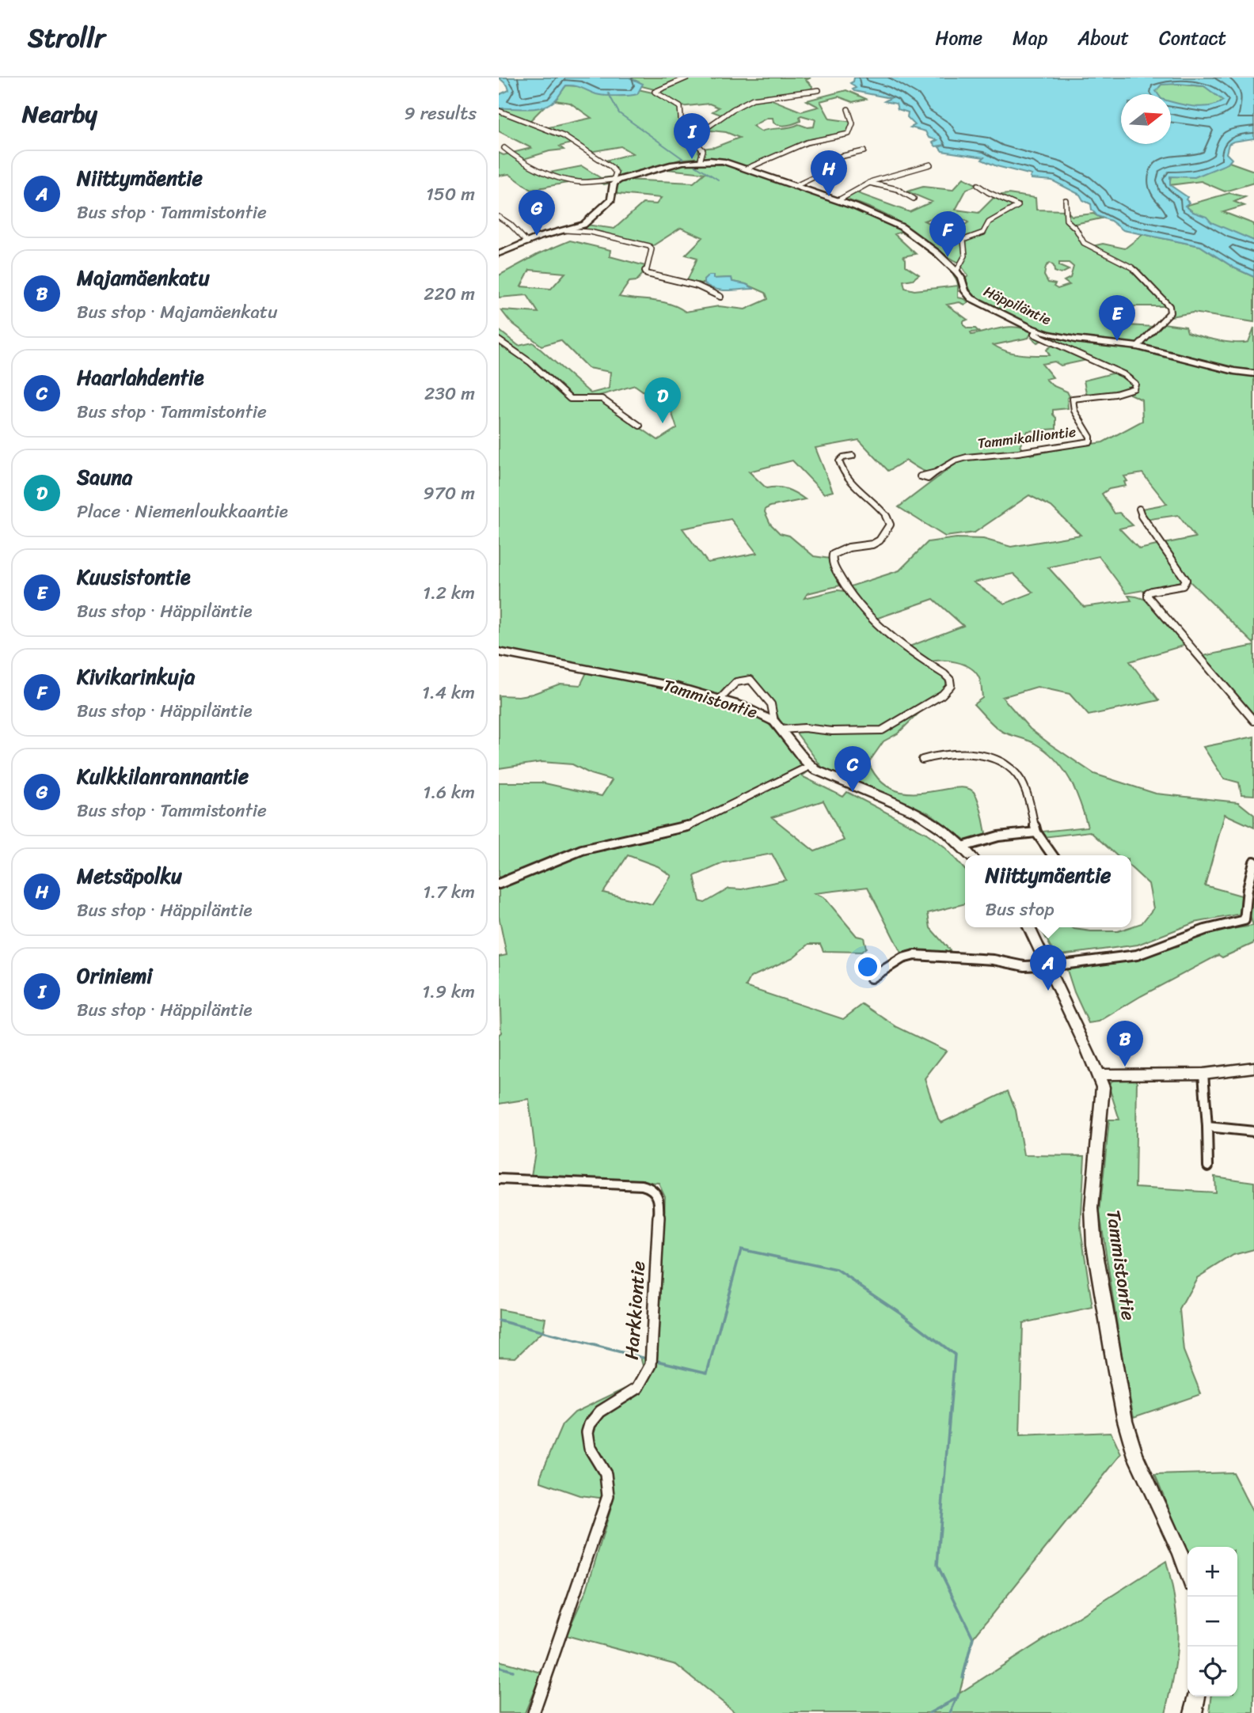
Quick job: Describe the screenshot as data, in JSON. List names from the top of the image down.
{
  "streets": {
    "street": [
      "Häppiläntie",
      "Tammikalliontie",
      "Tammistontie",
      "Harkkiontie"
    ]
  },
  "crossings": [
    ["Häppiläntie", "Tammikalliontie"]
  ],
  "north": "right",
  "page": {
    "header": "Strollr",
    "nav": [
      "Home",
      "Map",
      "About",
      "Contact"
    ],
    "heading": ["Nearby", "9 results"],
    "pins": [
      "I",
      "H",
      "G",
      "F",
      "E",
      "D",
      "C",
      "A",
      "B"
    ],
    "list": [
      {
        "mark": "A",
        "name": "Niittymäentie",
        "note": "Bus stop · Tammistontie",
        "value": "150 m"
      },
      {
        "mark": "B",
        "name": "Majamäenkatu",
        "note": "Bus stop · Majamäenkatu",
        "value": "220 m"
      },
      {
        "mark": "C",
        "name": "Haarlahdentie",
        "note": "Bus stop · Tammistontie",
        "value": "230 m"
      },
      {
        "mark": "D",
        "name": "Sauna",
        "note": "Place · Niemenloukkaantie",
        "value": "970 m"
      },
      {
        "mark": "E",
        "name": "Kuusistontie",
        "note": "Bus stop · Häppiläntie",
        "value": "1.2 km"
      },
      {
        "mark": "F",
        "name": "Kivikarinkuja",
        "note": "Bus stop · Häppiläntie",
        "value": "1.4 km"
      },
      {
        "mark": "G",
        "name": "Kulkkilanrannantie",
        "note": "Bus stop · Tammistontie",
        "value": "1.6 km"
      },
      {
        "mark": "H",
        "name": "Metsäpolku",
        "note": "Bus stop · Häppiläntie",
        "value": "1.7 km"
      },
      {
        "mark": "I",
        "name": "Oriniemi",
        "note": "Bus stop · Häppiläntie",
        "value": "1.9 km"
      }
    ],
    "popup": ["Niittymäentie", "Bus stop"],
    "map_buttons": ["+", "−"]
  }
}
